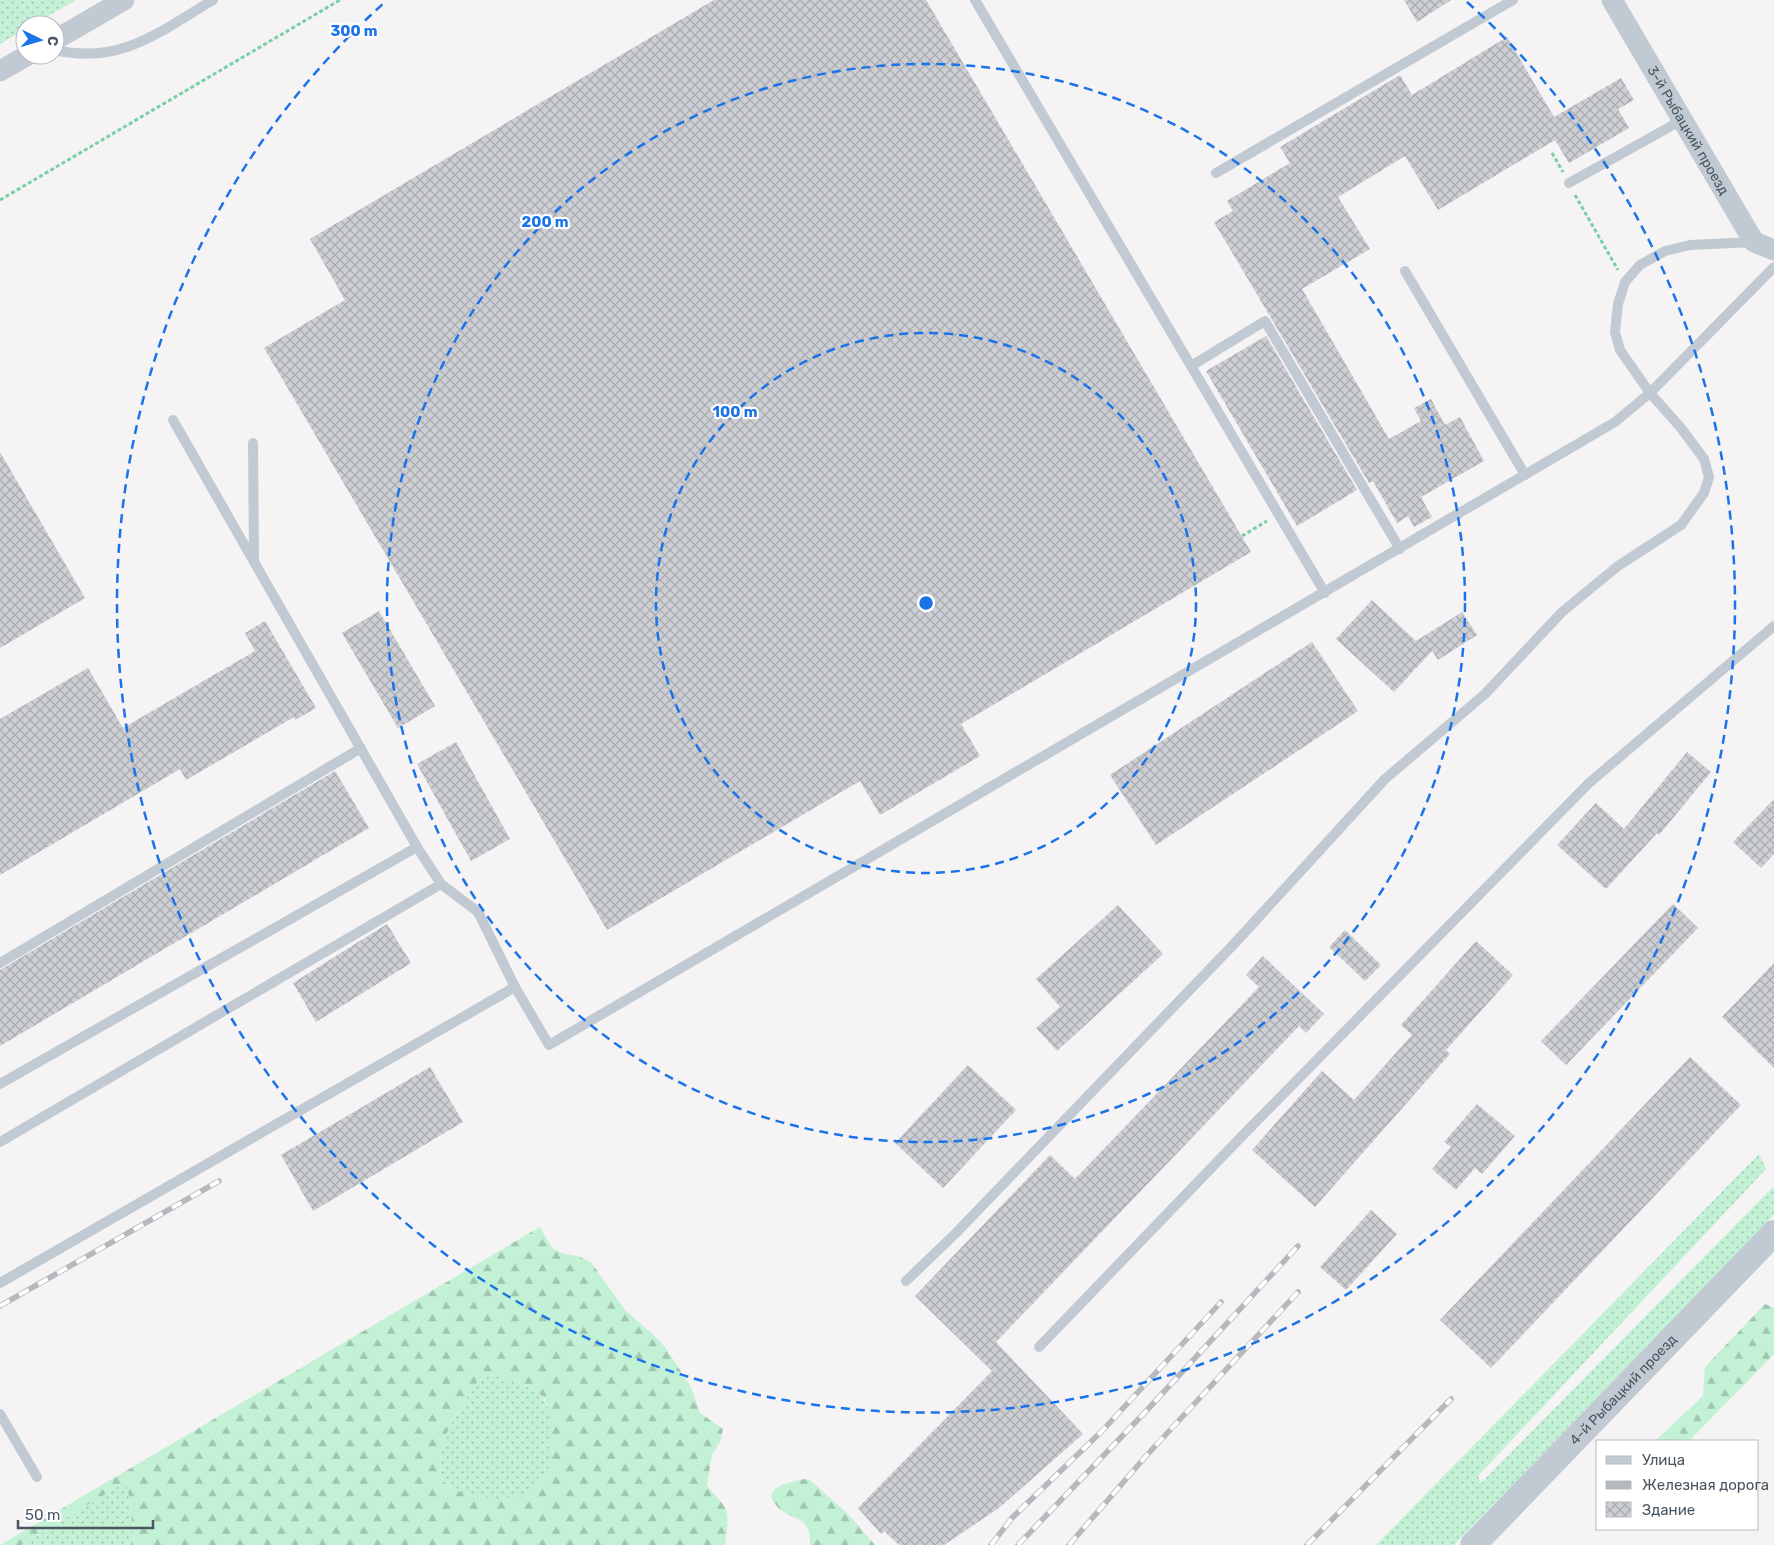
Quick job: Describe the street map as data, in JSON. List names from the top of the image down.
{
  "streets": {
    "street": ["3-й Рыбацкий проезд", "4-й Рыбацкий проезд"]
  },
  "legend": ["Улица", "Железная дорога", "Здание"],
  "scale_bar": "50 m",
  "north": "right",
  "rings": ["300 m", "200 m", "100 m"]
}
